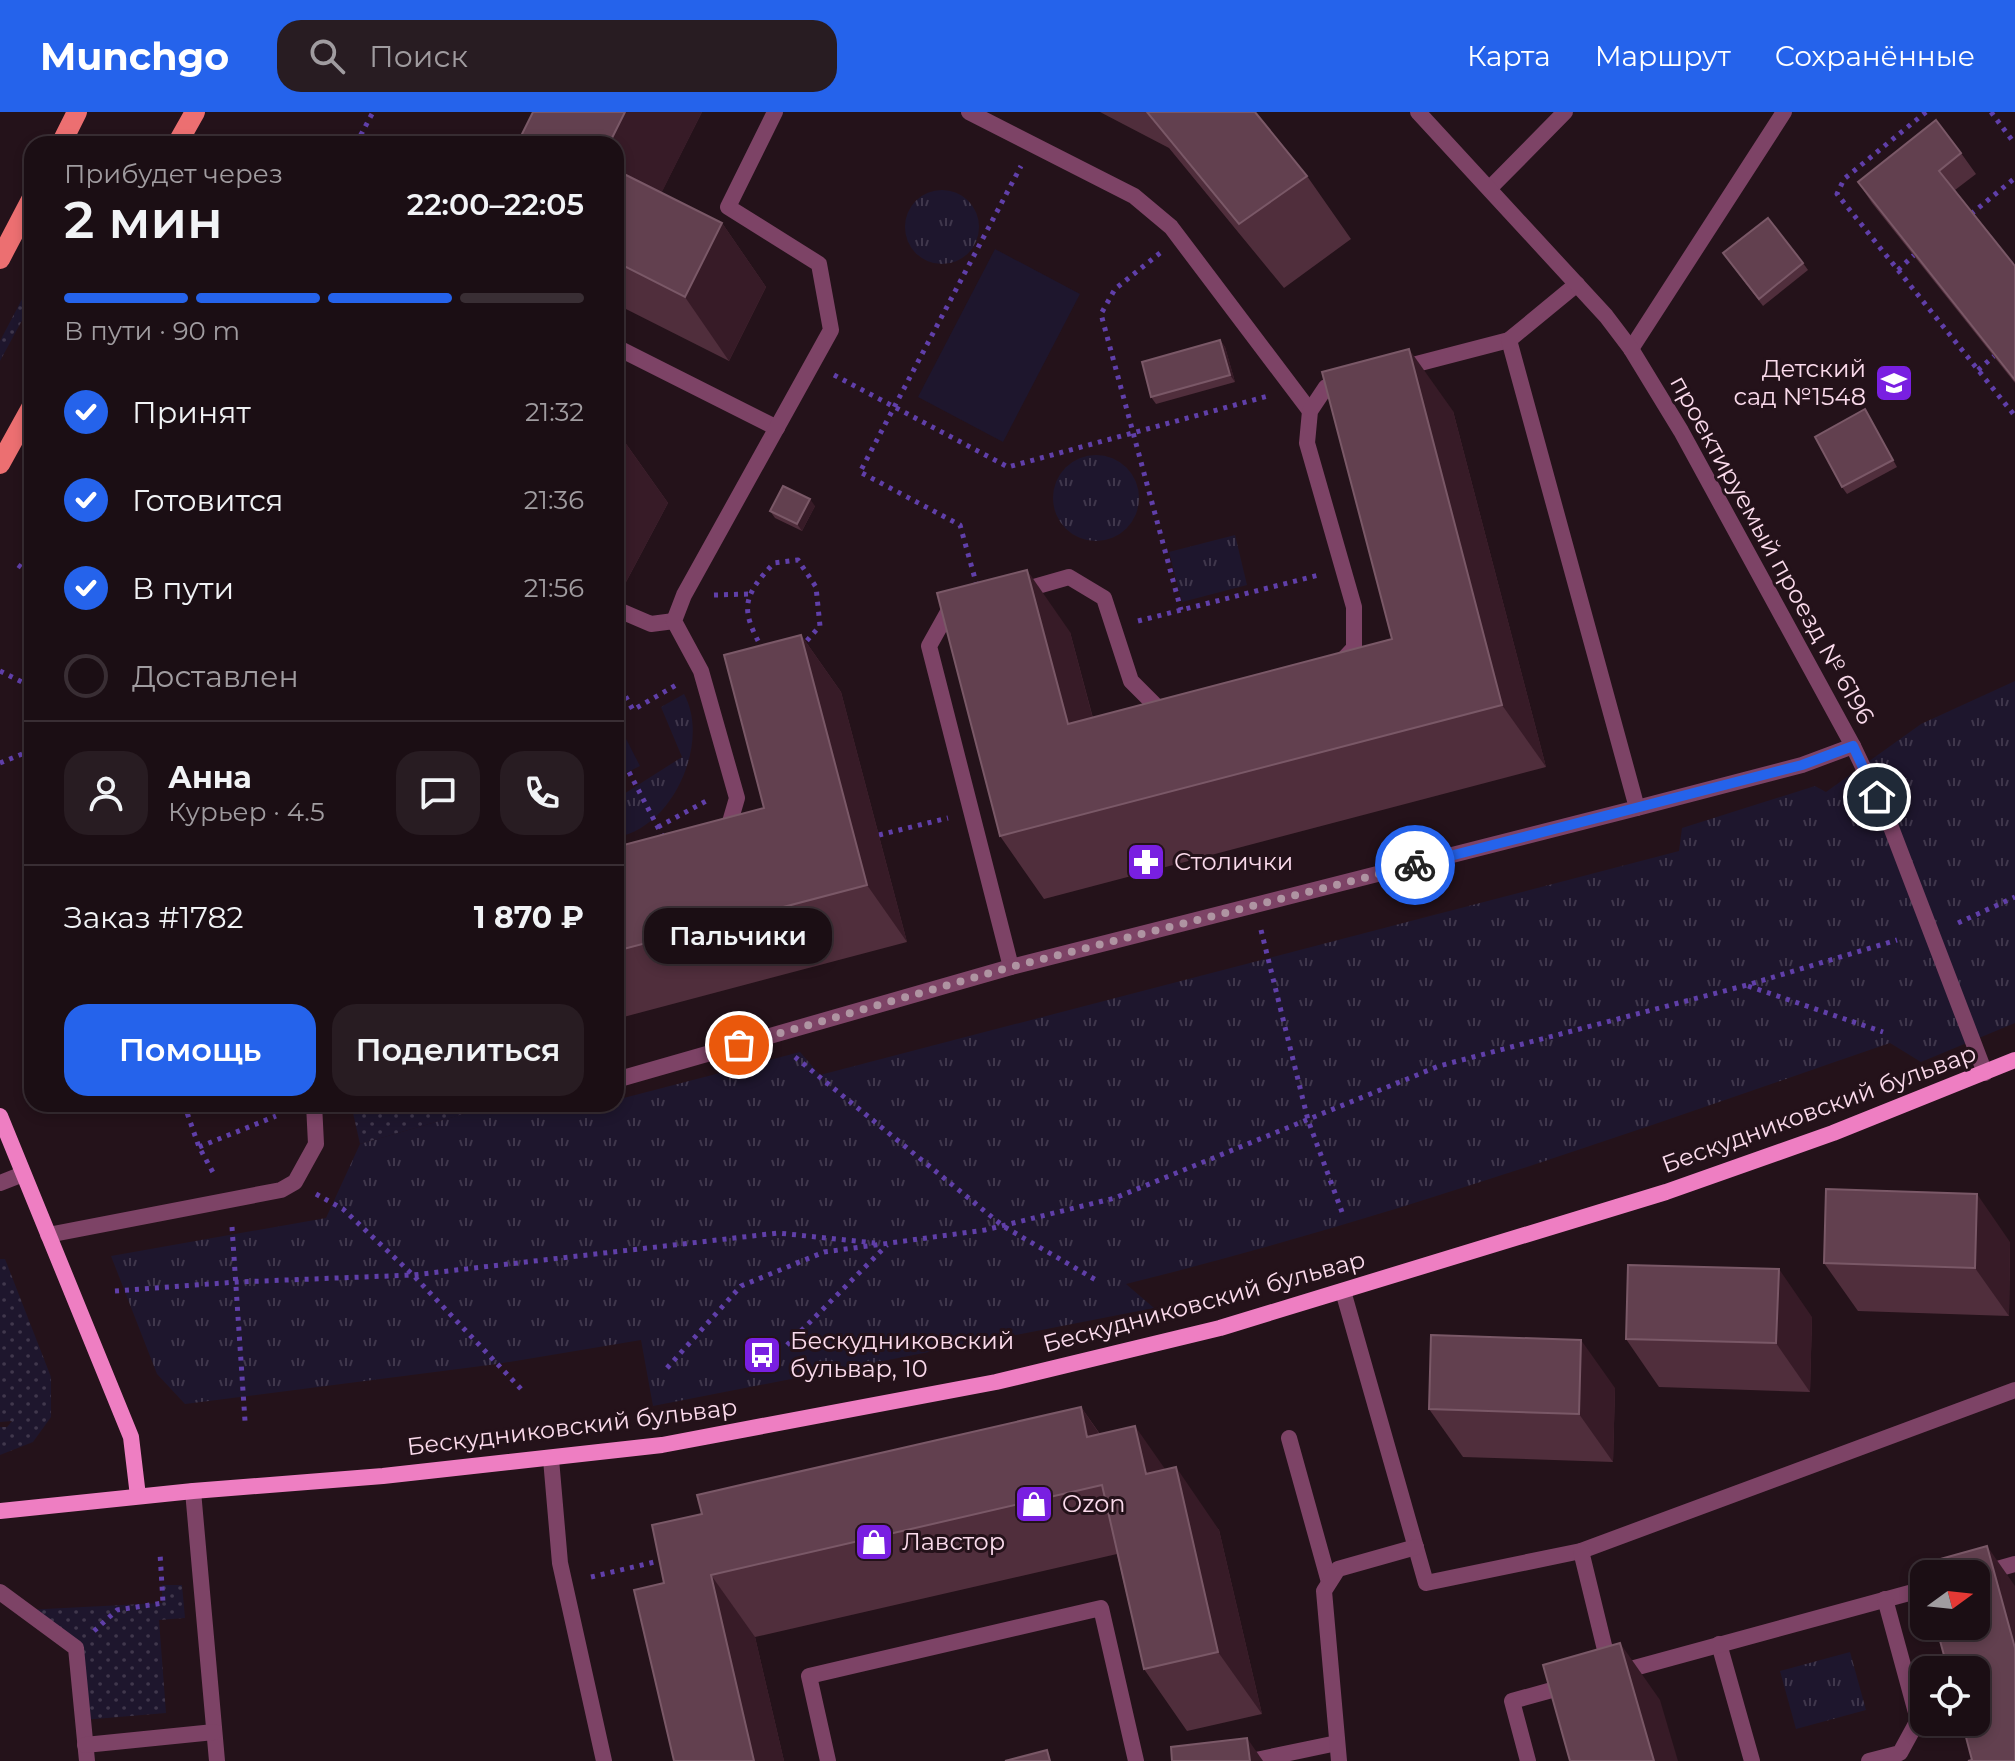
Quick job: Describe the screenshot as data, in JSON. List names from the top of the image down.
{
  "streets": {
    "street": ["проектируемый проезд № 6196", "Бескудниковский бульвар"]
  },
  "crossings": [
    ["проектируемый проезд № 6196", "Бескудниковский бульвар"]
  ],
  "places": {
    "school or university": ["Детский сад №1548"],
    "pharmacy": ["Столички"],
    "other": ["Пальчики"],
    "bus stop": ["Бескудниковский бульвар, 10"],
    "shop": ["Ozon", "Лавстор"]
  },
  "north": "right",
  "page": {
    "header": "Munchgo",
    "search": "Поиск",
    "nav": ["Карта", "Маршрут", "Сохранённые"],
    "heading": ["2 мин", "Прибудет через", "22:00–22:05"],
    "panel": [
      "Анна",
      "Курьер · 4.5",
      "Заказ #1782",
      "1 870 ₽"
    ],
    "bar": "В пути · 90 m",
    "list": [
      ["Принят", "21:32"],
      ["Готовится", "21:36"],
      ["В пути", "21:56"],
      "Доставлен"
    ],
    "bubble": "Пальчики",
    "buttons": ["Помощь", "Поделиться"]
  }
}
